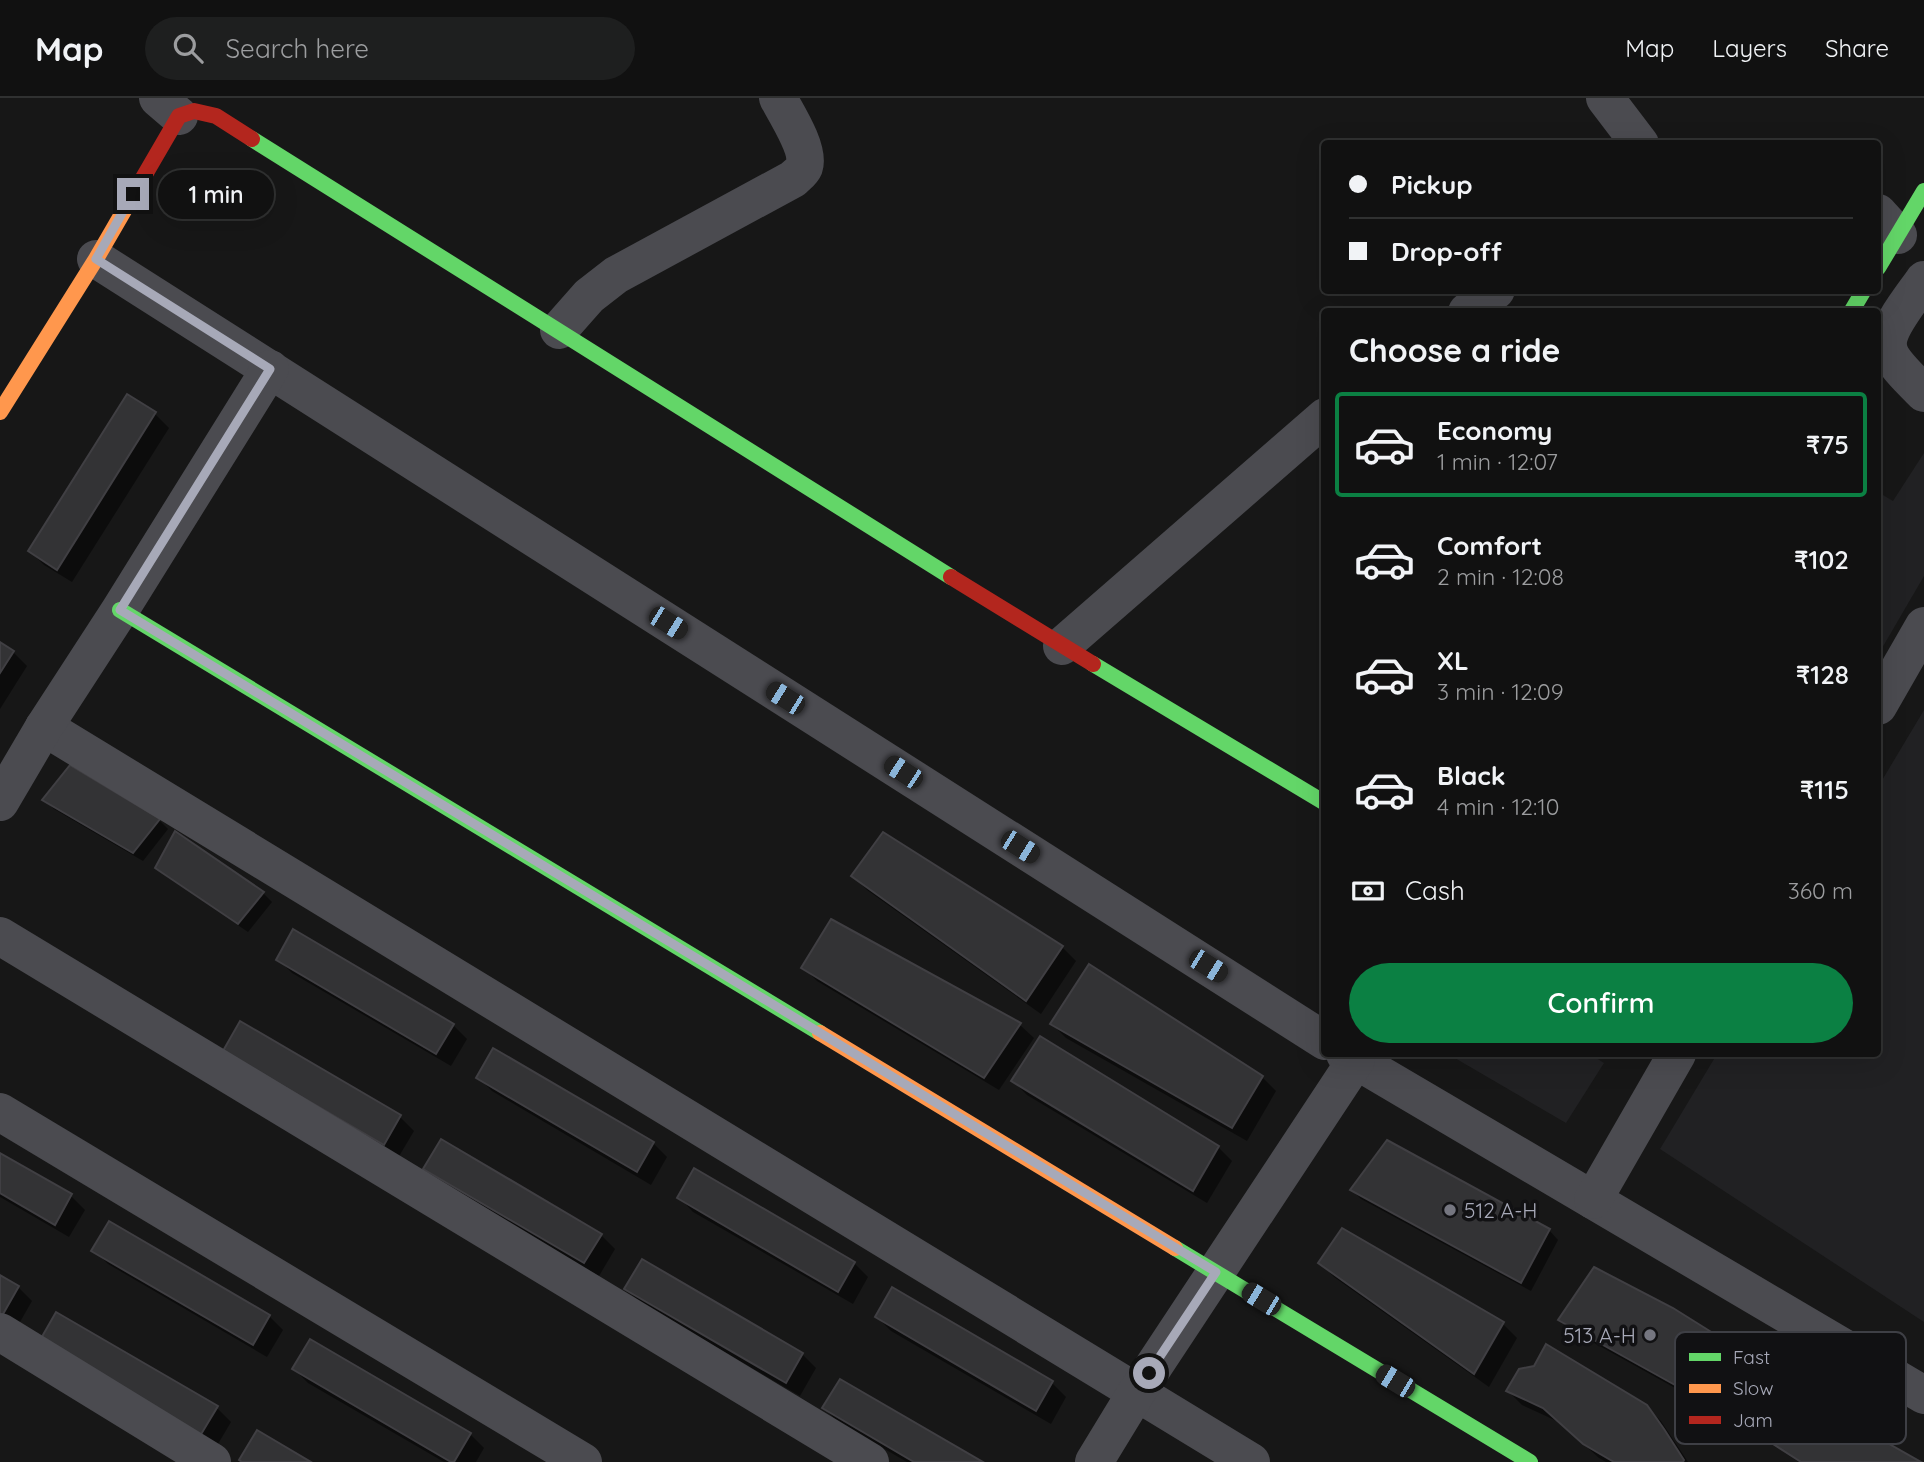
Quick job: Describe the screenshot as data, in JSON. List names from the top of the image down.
{
  "places": ["512 A-H", "513 A-H"],
  "legend": ["Fast", "Slow", "Jam"],
  "page": {
    "header": "Map",
    "search": "Search here",
    "nav": ["Map", "Layers", "Share"],
    "banner": ["Pickup", "Drop-off"],
    "bubble": "1 min",
    "heading": "Choose a ride",
    "list": [
      {
        "name": "Economy",
        "note": "1 min · 12:07",
        "value": "₹75"
      },
      {
        "name": "Comfort",
        "note": "2 min · 12:08",
        "value": "₹102"
      },
      {
        "name": "XL",
        "note": "3 min · 12:09",
        "value": "₹128"
      },
      {
        "name": "Black",
        "note": "4 min · 12:10",
        "value": "₹115"
      }
    ],
    "pay": ["Cash", "360 m"],
    "buttons": "Confirm"
  }
}
